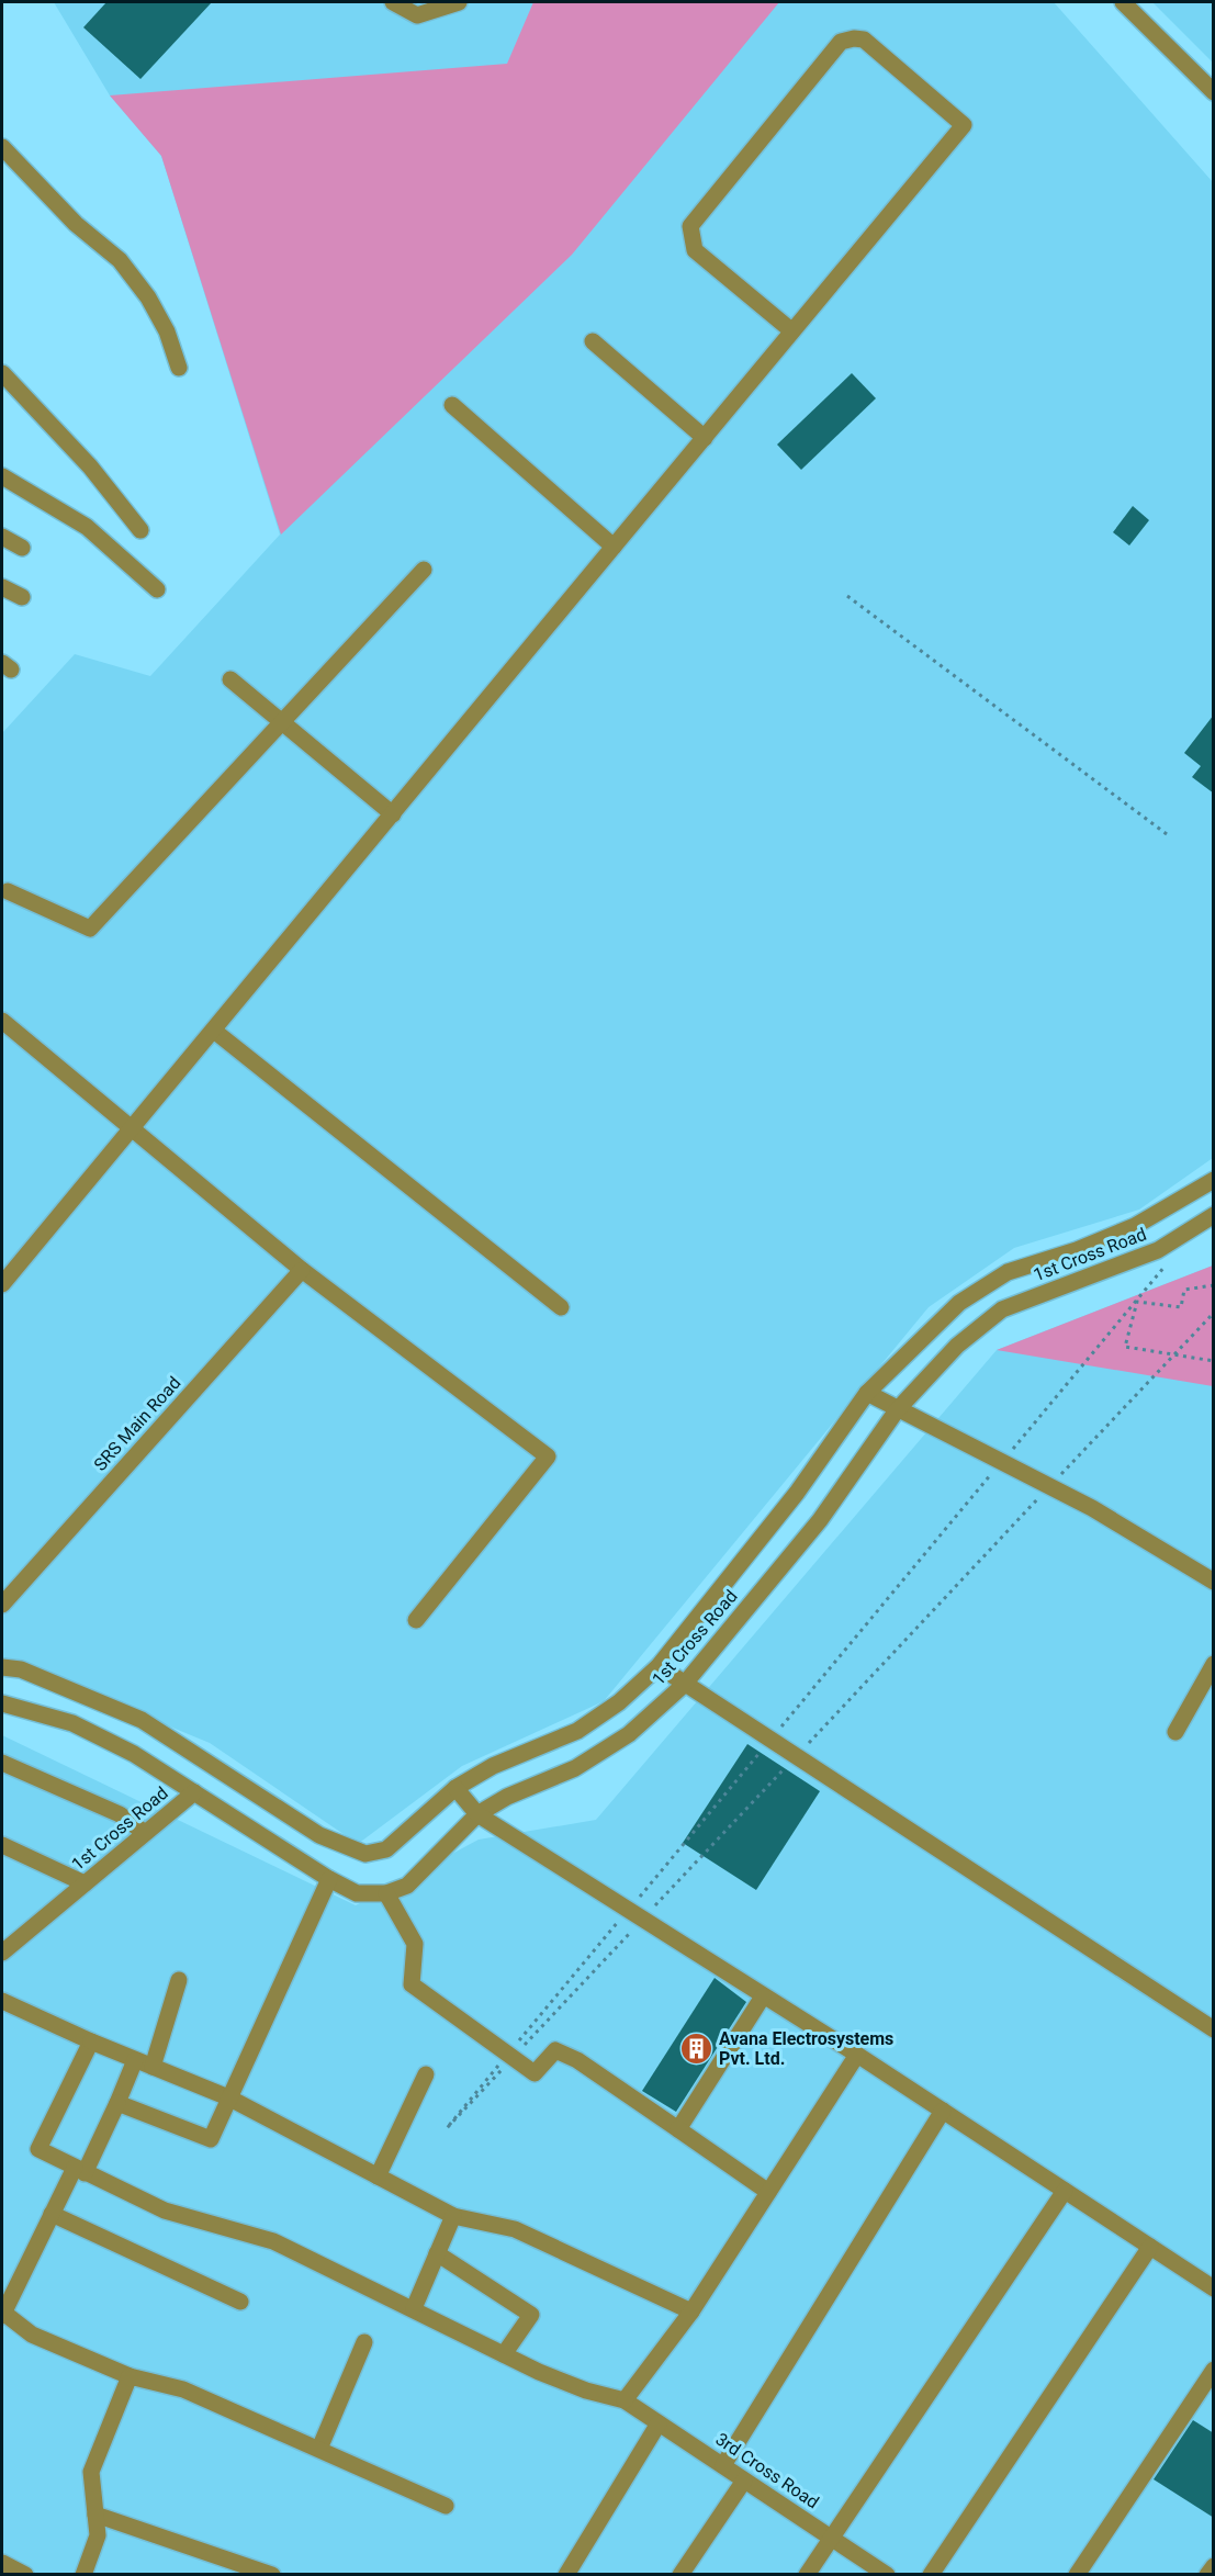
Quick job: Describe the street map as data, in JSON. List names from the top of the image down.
{
  "streets": {
    "street": ["1st Cross Road", "SRS Main Road", "3rd Cross Road"]
  },
  "places": {
    "building": ["Avana Electrosystems Pvt. Ltd."]
  }
}
